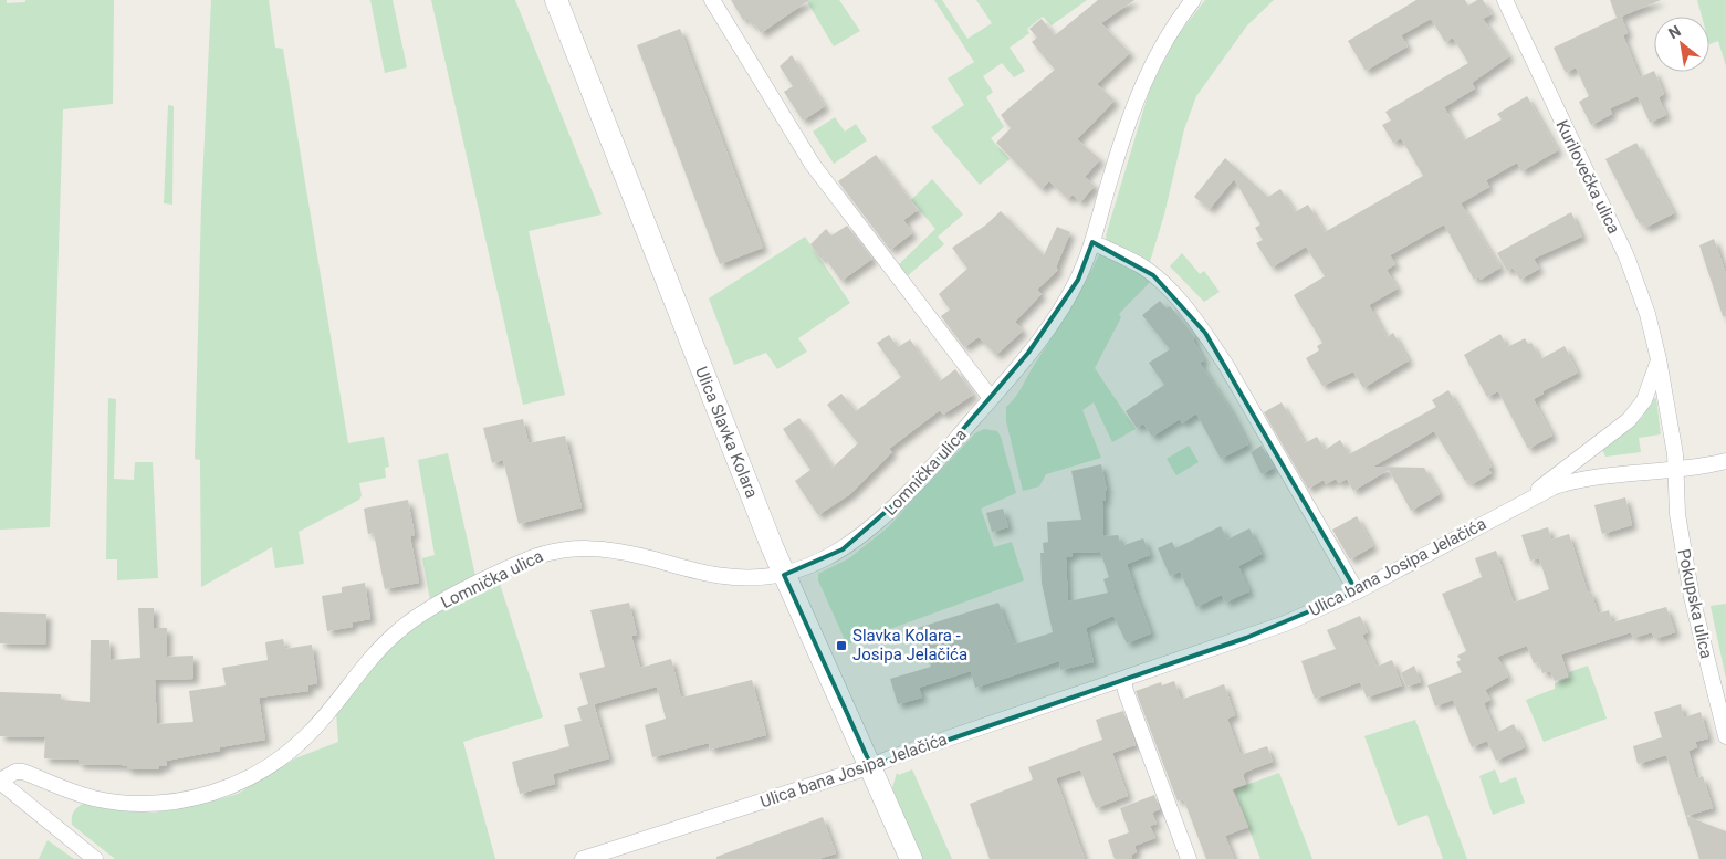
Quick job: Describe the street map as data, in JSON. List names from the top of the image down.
{
  "streets": {
    "main road": ["Ulica Slavka Kolara"],
    "street": [
      "Kurilovečka ulica",
      "Lomnička ulica",
      "Ulica bana Josipa Jelačića",
      "Pokupska ulica"
    ]
  },
  "crossings": [
    ["Kurilovečka ulica", "Ulica bana Josipa Jelačića"],
    ["Kurilovečka ulica", "Pokupska ulica"],
    ["Ulica Slavka Kolara", "Lomnička ulica"],
    ["Ulica Slavka Kolara", "Ulica bana Josipa Jelačića"],
    ["Ulica bana Josipa Jelačića", "Pokupska ulica"]
  ],
  "places": {
    "transit": ["Slavka Kolara - Josipa Jelačića"]
  },
  "north": "top left"
}
